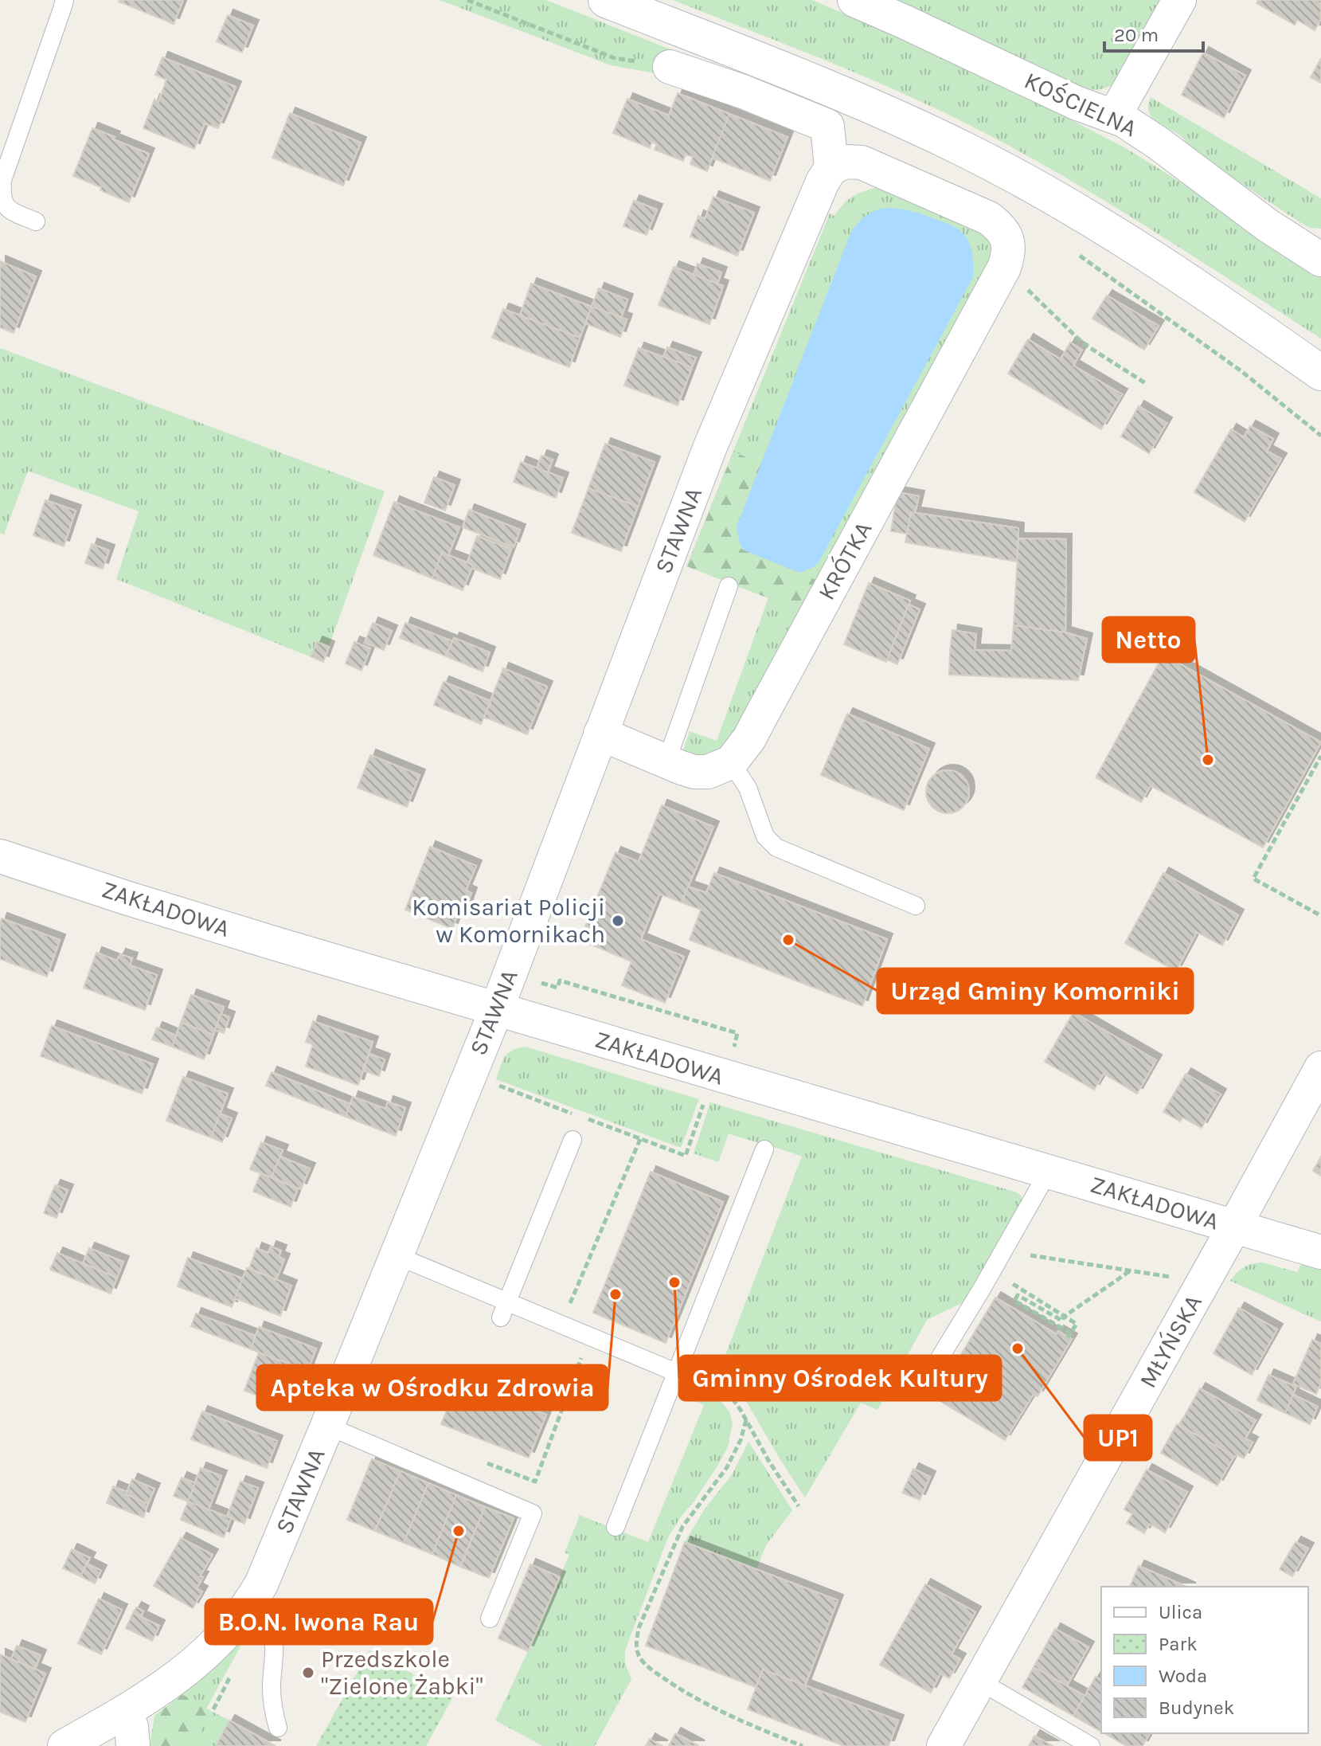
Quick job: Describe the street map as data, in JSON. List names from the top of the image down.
{
  "streets": {
    "street": [
      "KOŚCIELNA",
      "STAWNA",
      "KRÓTKA",
      "ZAKŁADOWA",
      "MŁYŃSKA"
    ]
  },
  "crossings": [
    ["STAWNA", "KRÓTKA"],
    ["STAWNA", "ZAKŁADOWA"],
    ["ZAKŁADOWA", "MŁYŃSKA"]
  ],
  "places": [
    "Netto",
    "Komisariat Policji w Komornikach",
    "Urząd Gminy Komorniki",
    "Gminny Ośrodek Kultury",
    "Apteka w Ośrodku Zdrowia",
    "UP1",
    "B.O.N. Iwona Rau",
    "Przedszkole \"Zielone Żabki\""
  ],
  "legend": [
    "Ulica",
    "Park",
    "Woda",
    "Budynek"
  ],
  "scale_bar": "20 m"
}
